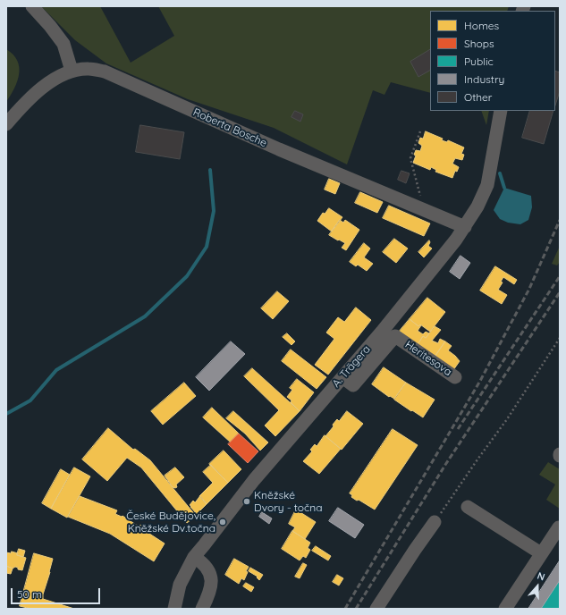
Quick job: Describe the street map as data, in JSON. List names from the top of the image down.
{
  "streets": {
    "street": ["Roberta Bosche", "Heritesova", "A. Trägera"]
  },
  "crossings": [
    ["Roberta Bosche", "A. Trägera"],
    ["Heritesova", "A. Trägera"]
  ],
  "places": ["Kněžské Dvory - točna", "České Budějovice, Kněžské Dv.točna"],
  "legend": [
    "Homes",
    "Shops",
    "Public",
    "Industry",
    "Other"
  ],
  "scale_bar": "50 m",
  "north": "top"
}
